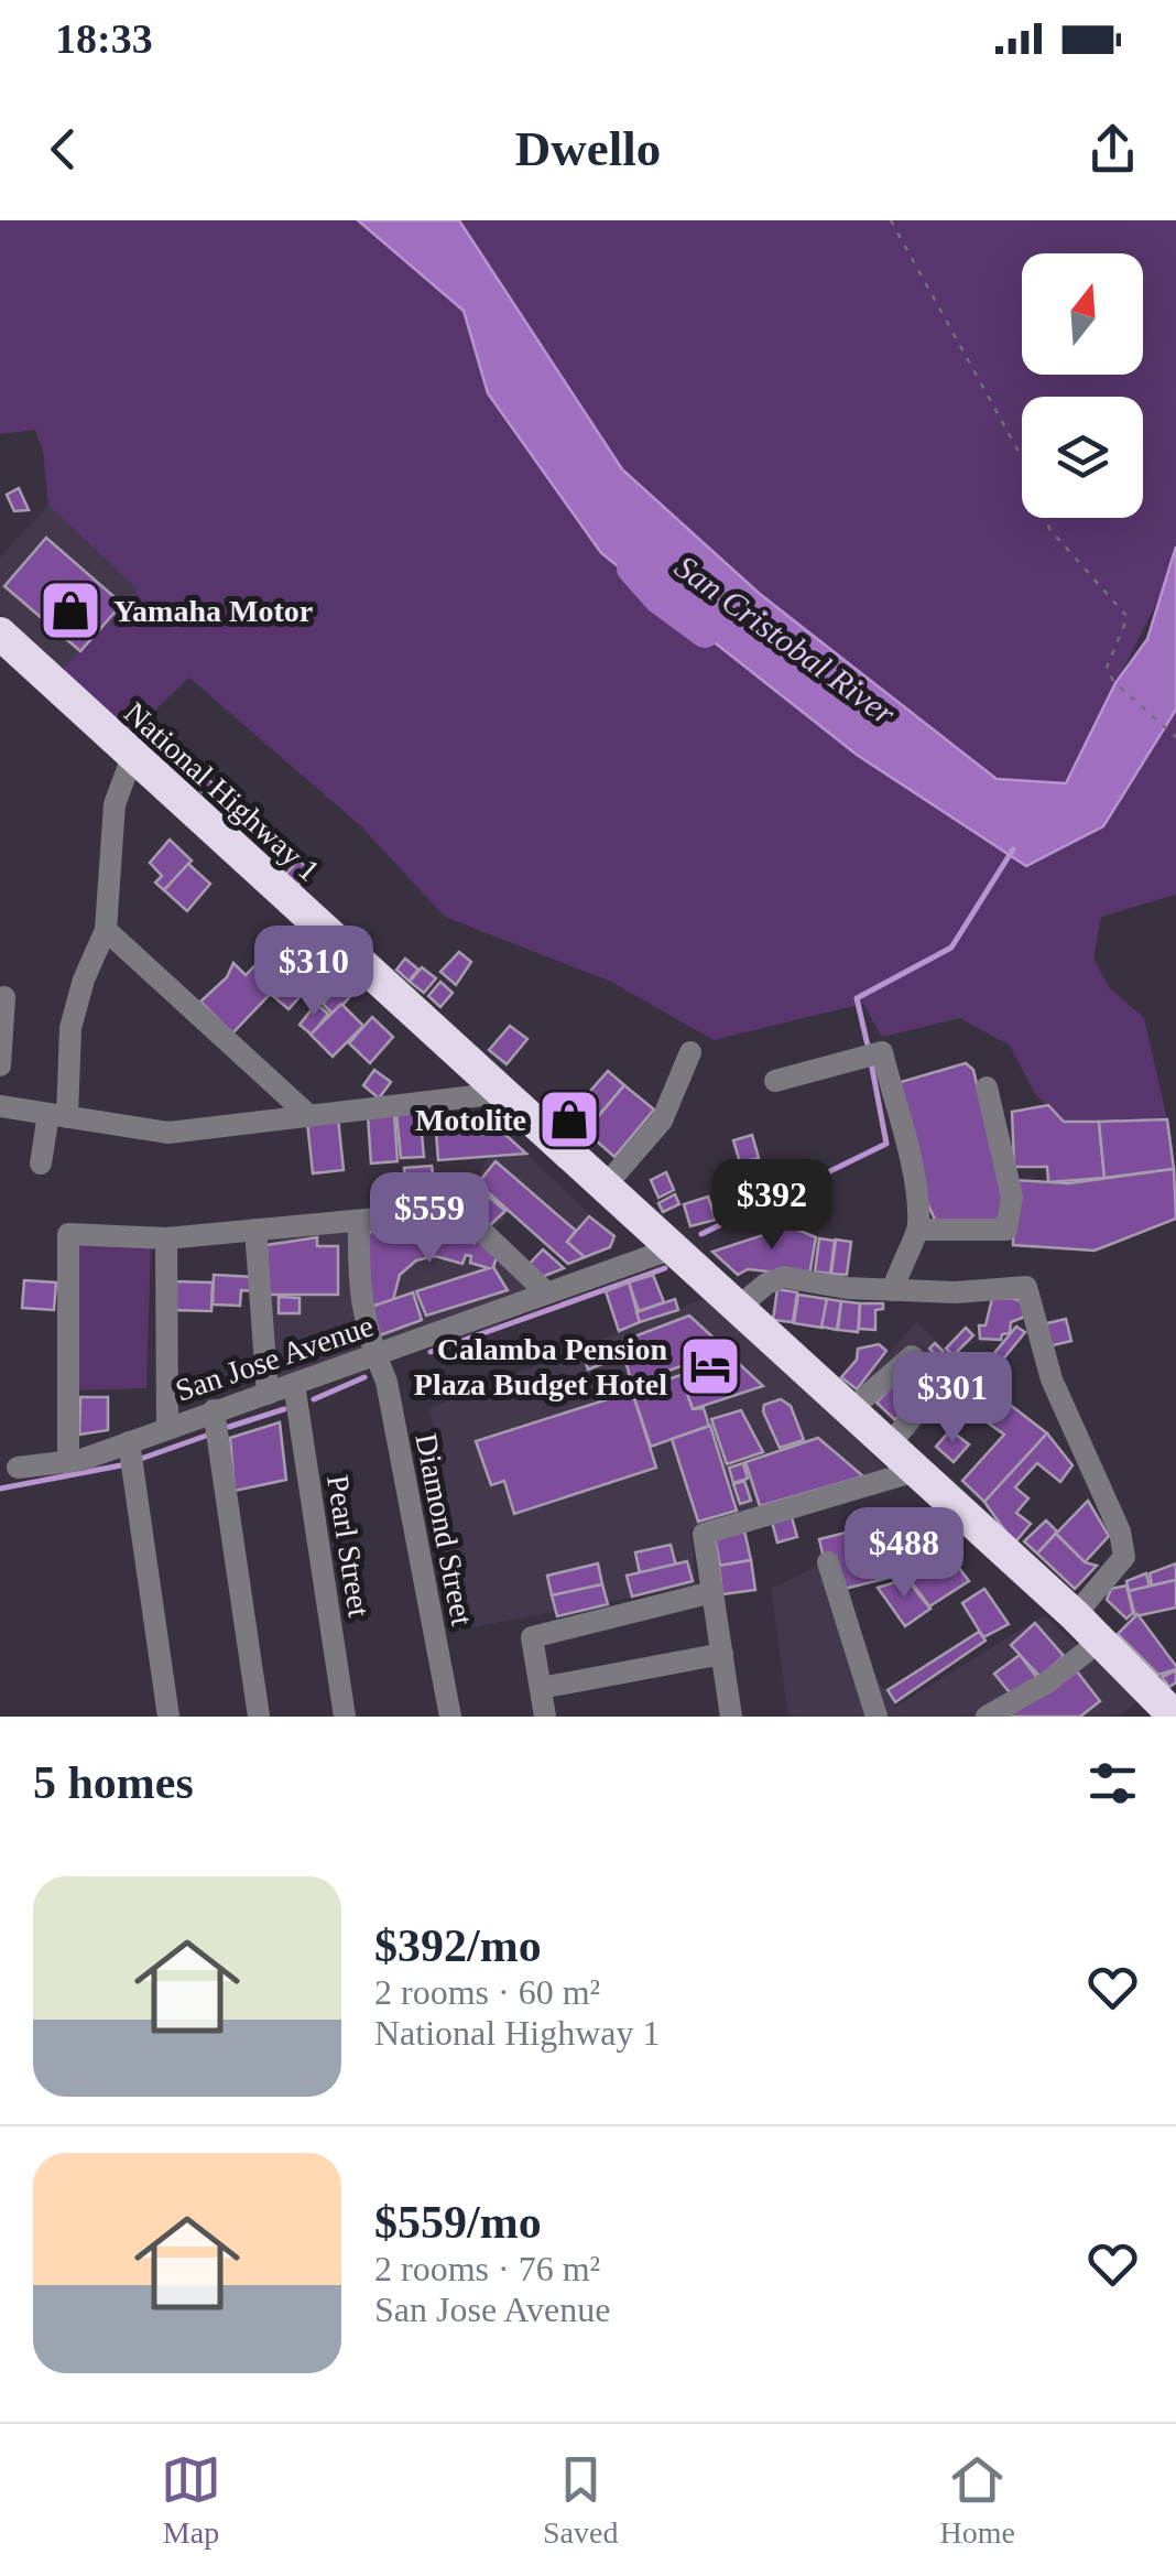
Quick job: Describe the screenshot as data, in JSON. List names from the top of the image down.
{
  "streets": {
    "highway": ["National Highway 1"],
    "street": ["San Jose Avenue", "Diamond Street", "Pearl Street"]
  },
  "crossings": [
    ["National Highway 1", "San Jose Avenue"],
    ["San Jose Avenue", "Diamond Street"],
    ["San Jose Avenue", "Pearl Street"]
  ],
  "water": ["San Cristobal River"],
  "places": {
    "shop": ["Yamaha Motor", "Motolite"],
    "hotel": ["Calamba Pension Plaza Budget Hotel"]
  },
  "north": "top",
  "page": {
    "status": "18:33",
    "header": "Dwello",
    "price": [
      "$310",
      "$392",
      "$559",
      "$301",
      "$488"
    ],
    "heading": "5 homes",
    "list": [
      {
        "name": "$392/mo",
        "note": "2 rooms · 60 m² · National Highway 1"
      },
      {
        "name": "$559/mo",
        "note": "2 rooms · 76 m² · San Jose Avenue"
      }
    ],
    "tabs": ["Map", "Saved", "Home"]
  }
}
